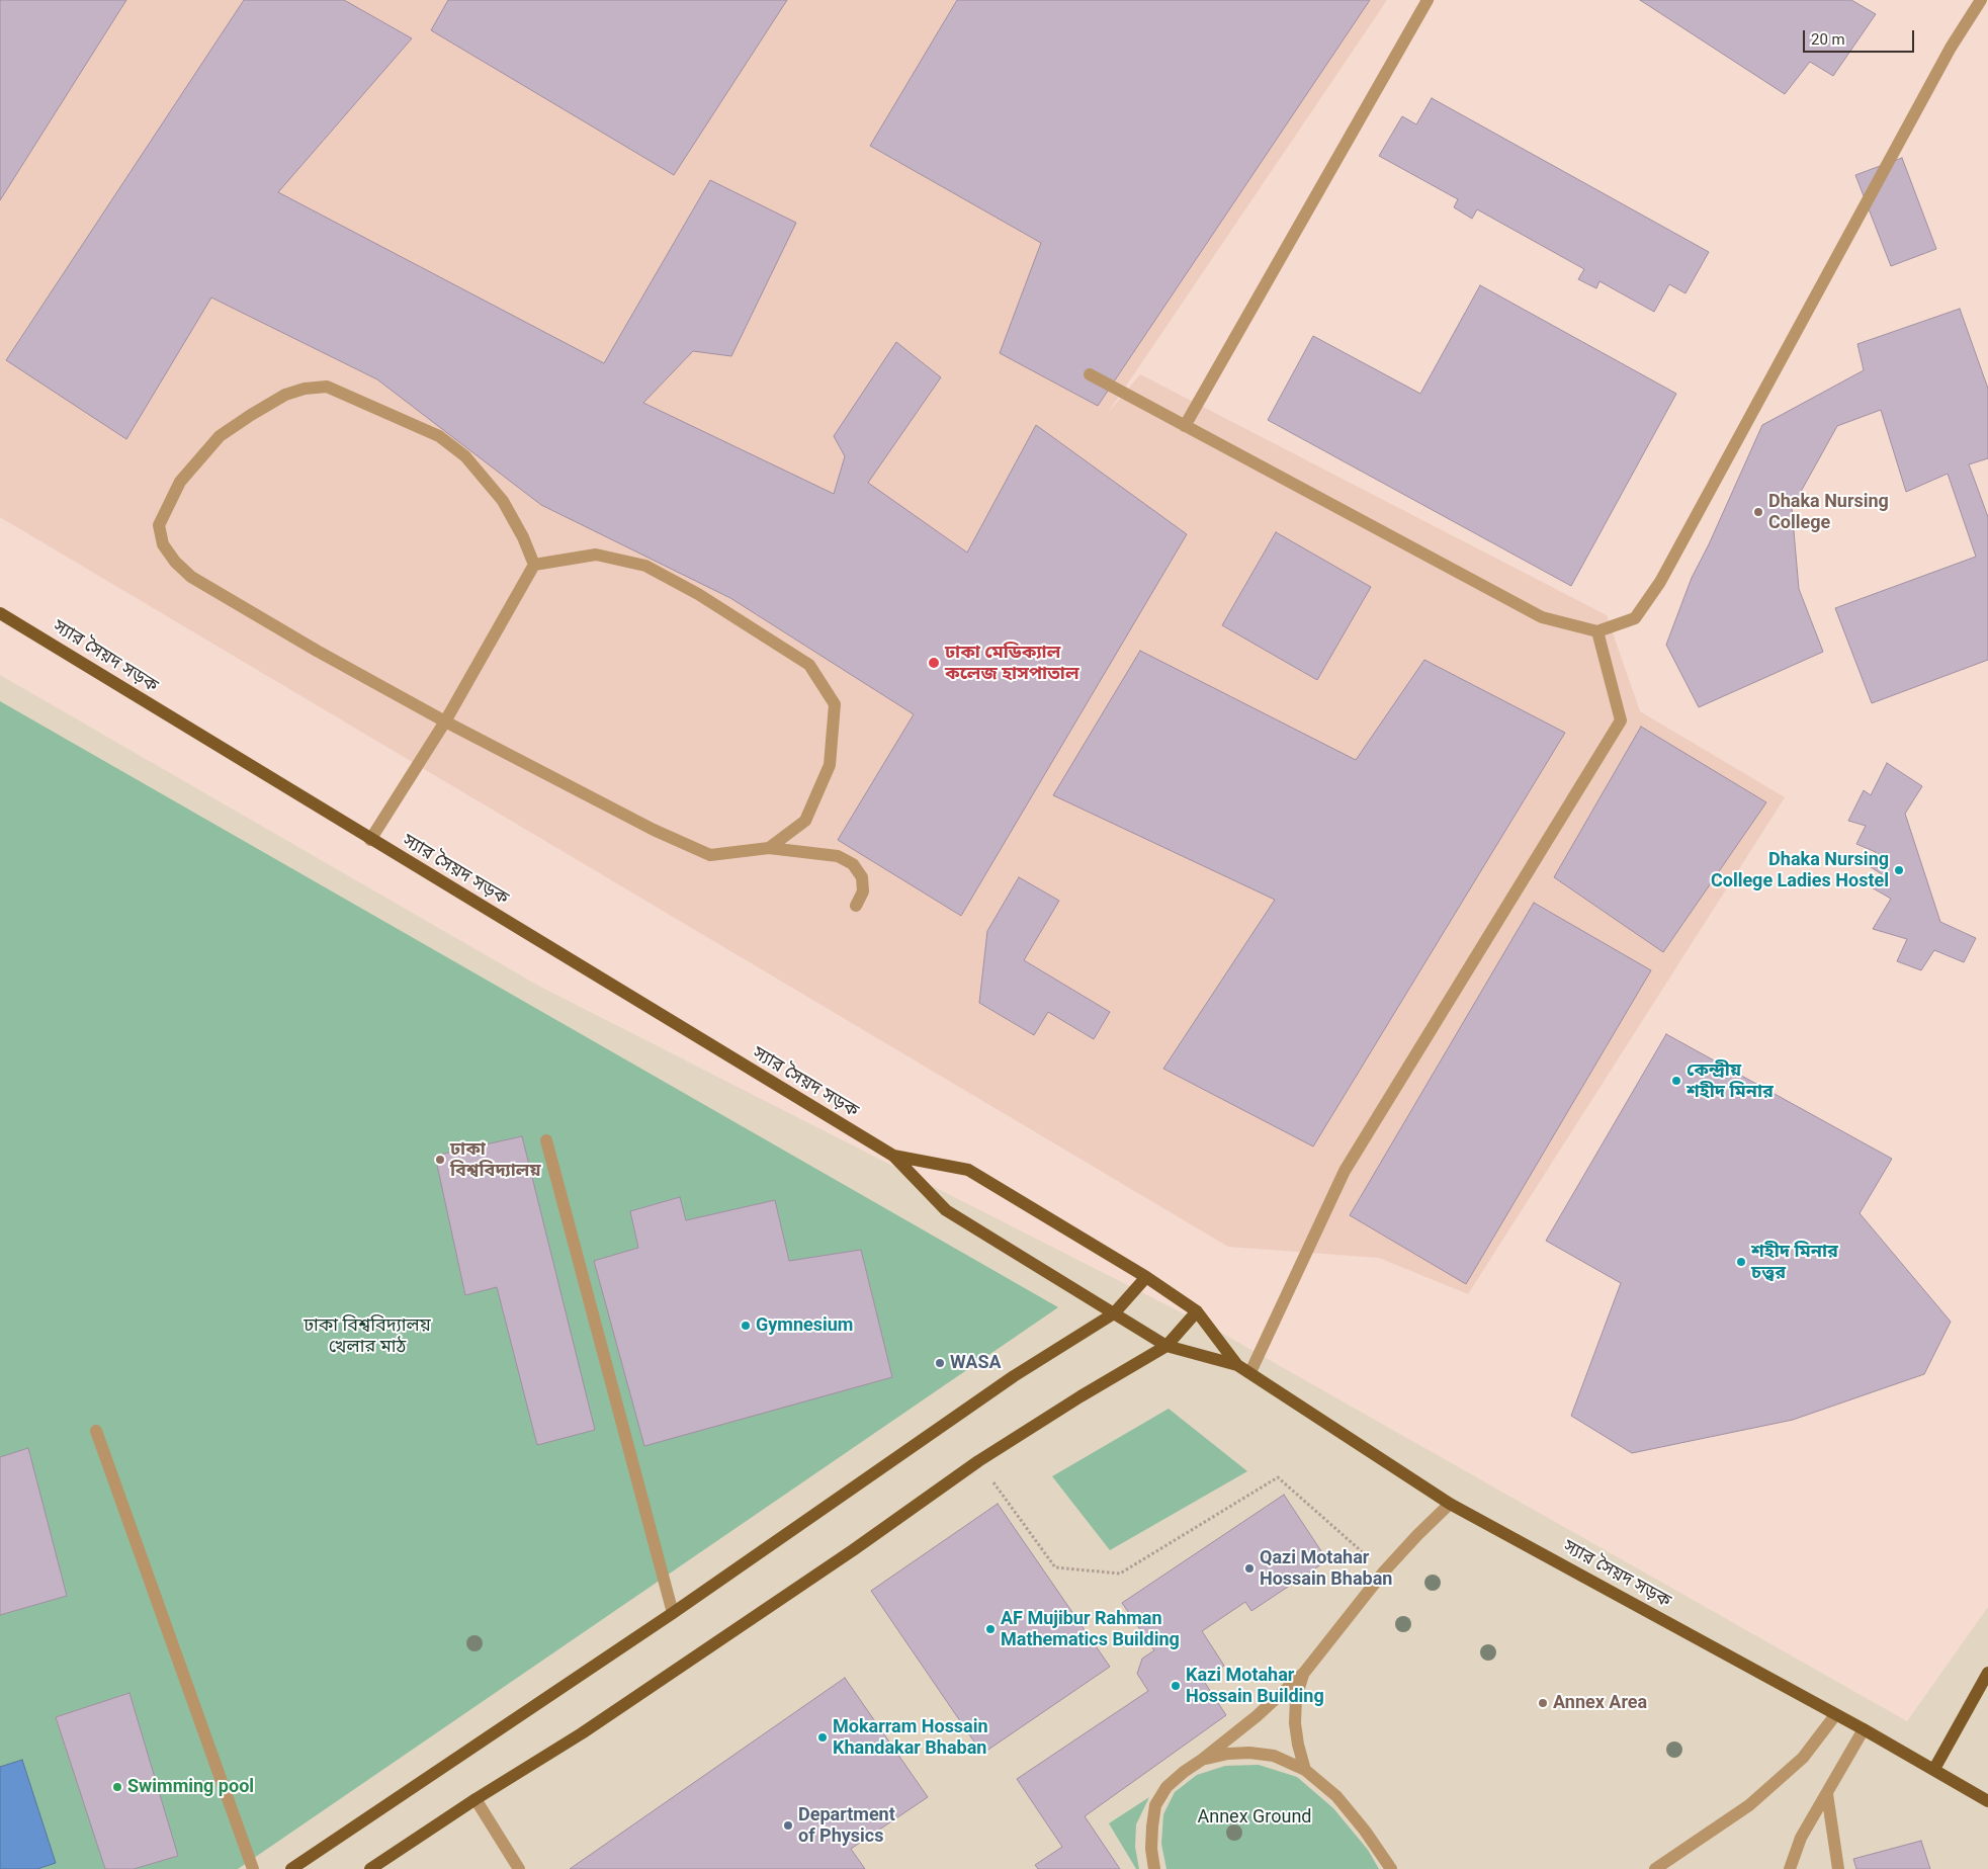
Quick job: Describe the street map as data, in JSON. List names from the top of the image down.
{
  "streets": {
    "main road": ["স্যার সৈয়দ সড়ক"]
  },
  "parks": ["ঢাকা বিশ্ববিদ্যালয় খেলার মাঠ", "Annex Ground"],
  "places": [
    "Dhaka Nursing College",
    "ঢাকা মেডিক্যাল কলেজ হাসপাতাল",
    "Dhaka Nursing College Ladies Hostel",
    "কেন্দ্রীয় শহীদ মিনার",
    "ঢাকা বিশ্ববিদ্যালয়",
    "শহীদ মিনার চত্ত্বর",
    "Gymnesium",
    "WASA",
    "Qazi Motahar Hossain Bhaban",
    "AF Mujibur Rahman Mathematics Building",
    "Kazi Motahar Hossain Building",
    "Annex Area",
    "Mokarram Hossain Khandakar Bhaban",
    "Swimming pool",
    "Department of Physics"
  ],
  "scale_bar": "20 m"
}
